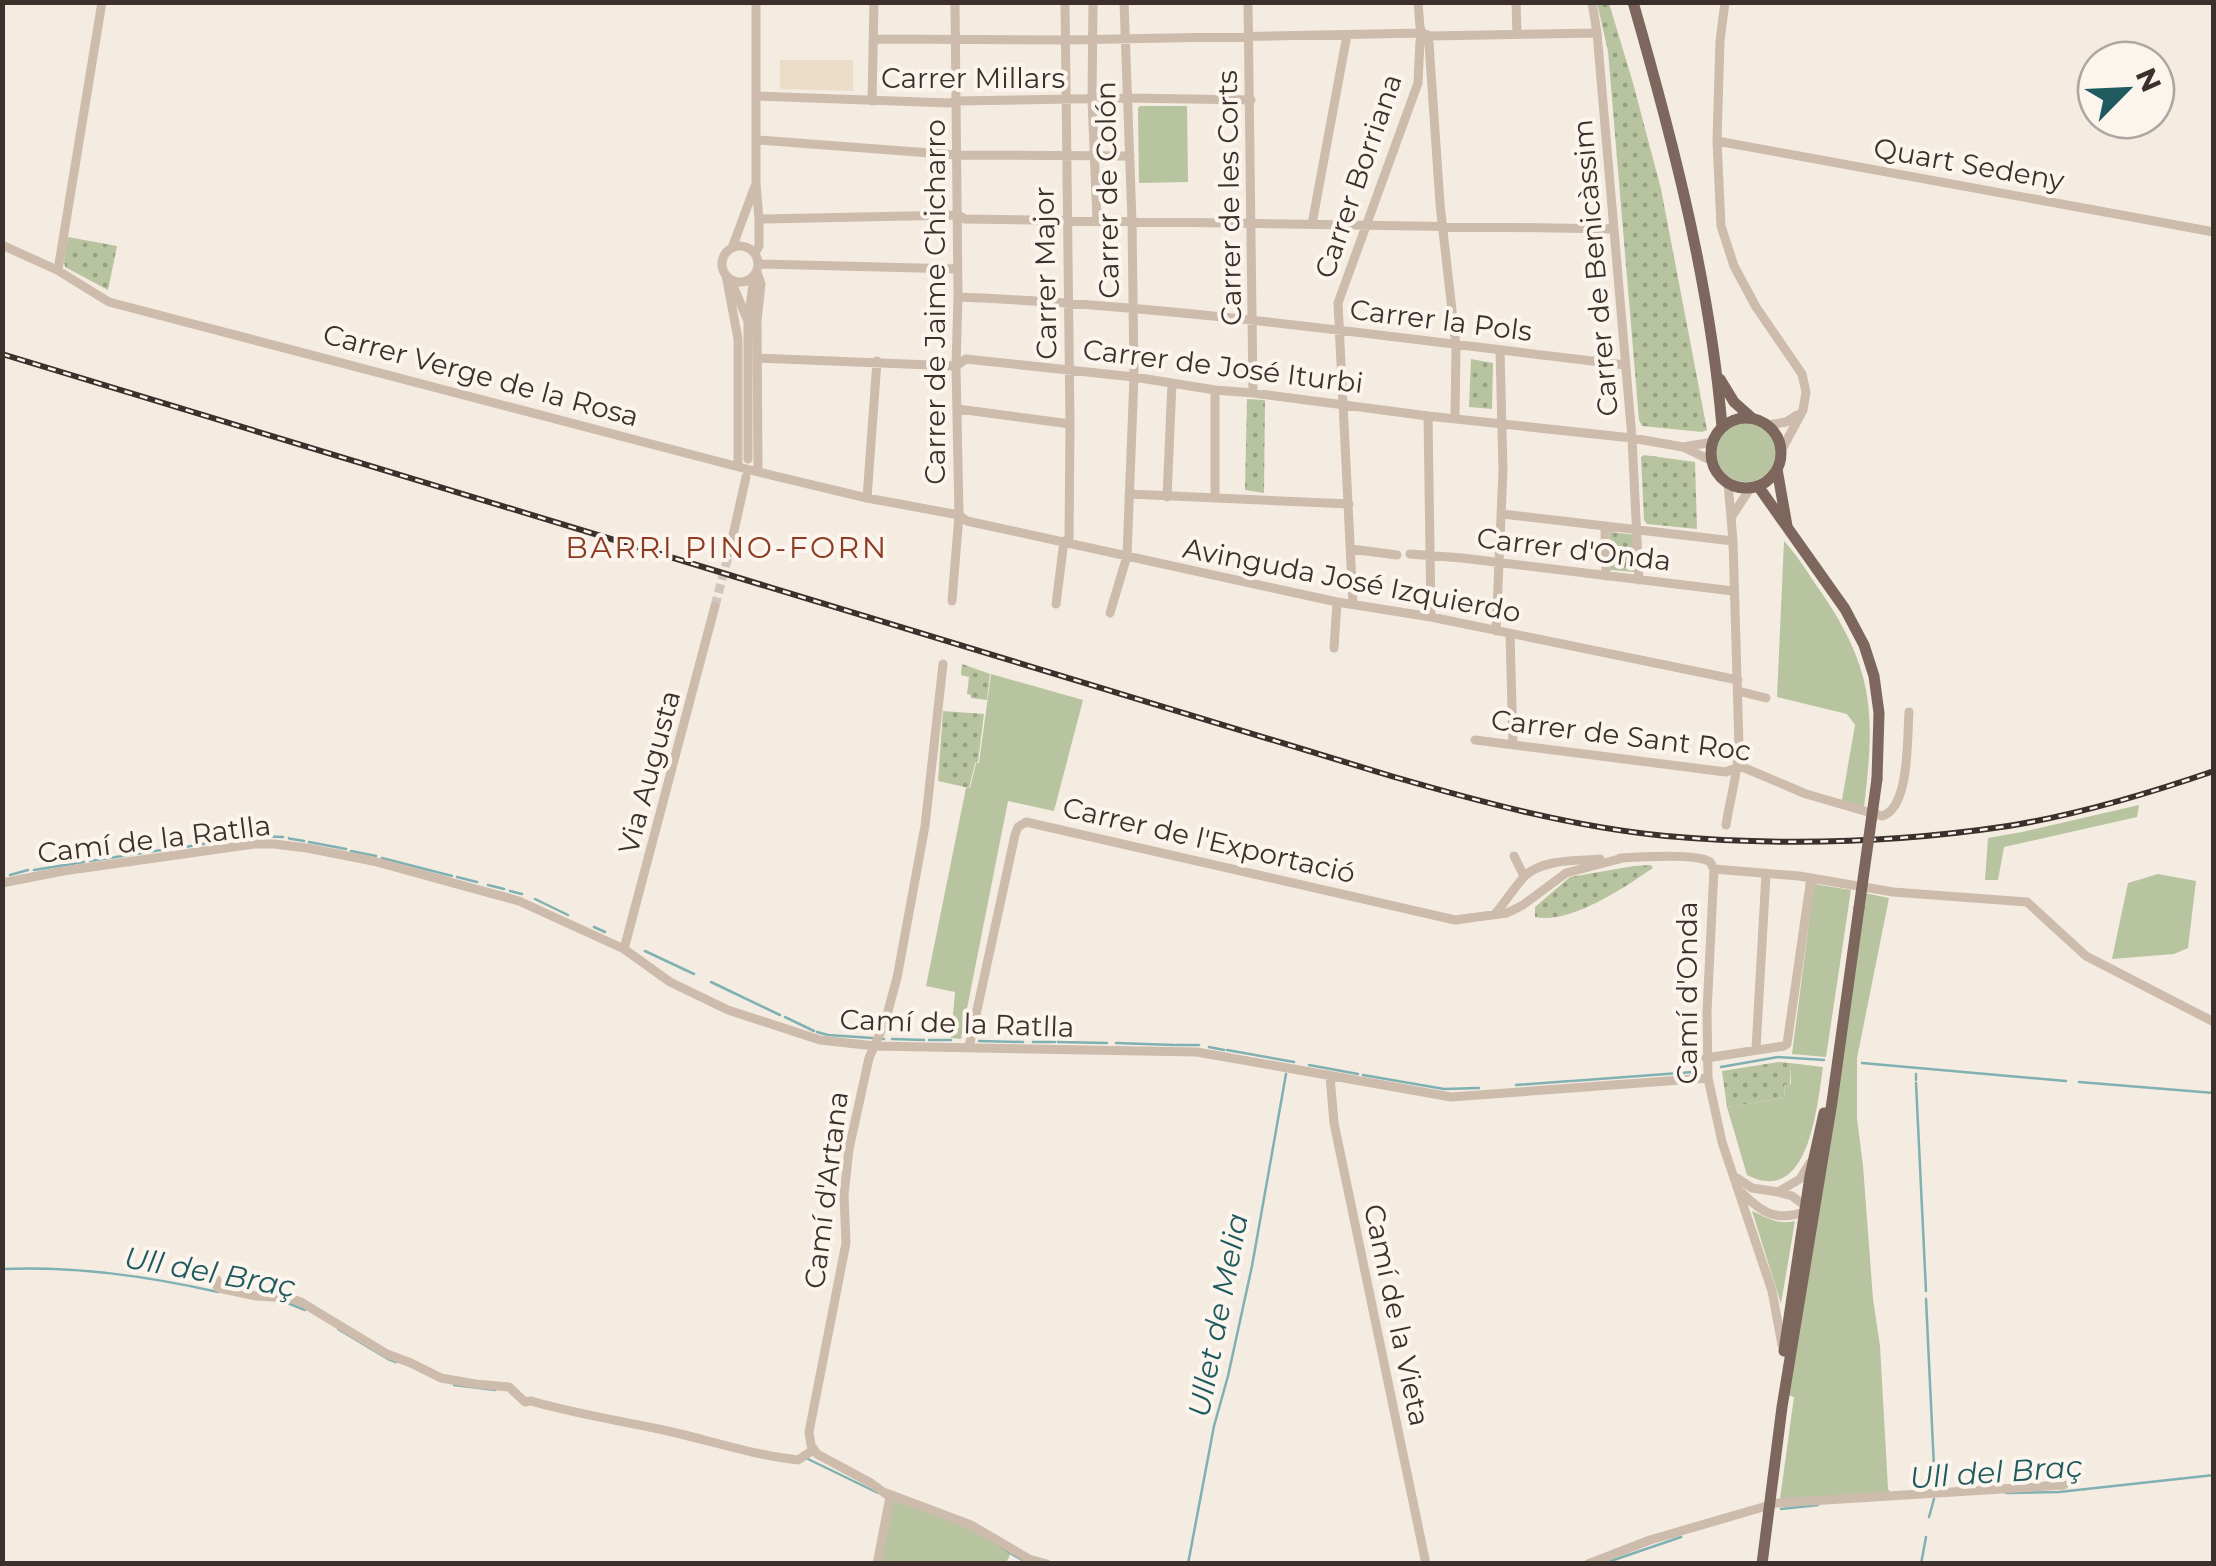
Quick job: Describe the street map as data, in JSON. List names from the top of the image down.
{
  "streets": {
    "street": [
      "Carrer Millars",
      "Quart Sedeny",
      "Carrer Borriana",
      "Carrer de Colón",
      "Carrer de les Corts",
      "Carrer de Benicàssim",
      "Carrer Major",
      "Carrer de Jaime Chicharro",
      "Carrer la Pols",
      "Carrer de José Iturbi",
      "Carrer Verge de la Rosa",
      "Carrer d'Onda",
      "Avinguda José Izquierdo",
      "Carrer de Sant Roc",
      "Via Augusta",
      "Camí de la Ratlla",
      "Carrer de l'Exportació",
      "Camí d'Onda",
      "Camí d'Artana",
      "Camí de la Vieta"
    ]
  },
  "crossings": [
    ["Carrer Millars", "Carrer de Colón"],
    ["Carrer Millars", "Carrer de les Corts"],
    ["Carrer Millars", "Carrer Major"],
    ["Carrer Millars", "Carrer de Jaime Chicharro"],
    ["Carrer Borriana", "Carrer la Pols"],
    ["Carrer Borriana", "Carrer de José Iturbi"],
    ["Carrer Borriana", "Avinguda José Izquierdo"],
    ["Carrer de Colón", "Carrer la Pols"],
    ["Carrer de Colón", "Carrer de José Iturbi"],
    ["Carrer de Colón", "Avinguda José Izquierdo"],
    ["Carrer de les Corts", "Carrer la Pols"],
    ["Carrer de les Corts", "Carrer de José Iturbi"],
    ["Carrer de Benicàssim", "Carrer la Pols"],
    ["Carrer de Benicàssim", "Carrer de José Iturbi"],
    ["Carrer de Benicàssim", "Carrer d'Onda"],
    ["Carrer Major", "Carrer la Pols"],
    ["Carrer Major", "Carrer de José Iturbi"],
    ["Carrer Major", "Avinguda José Izquierdo"],
    ["Carrer de Jaime Chicharro", "Carrer la Pols"],
    ["Carrer de Jaime Chicharro", "Carrer de José Iturbi"],
    ["Carrer de Jaime Chicharro", "Carrer Verge de la Rosa"],
    ["Carrer de Jaime Chicharro", "Avinguda José Izquierdo"],
    ["Carrer Verge de la Rosa", "Avinguda José Izquierdo"],
    ["Via Augusta", "Camí de la Ratlla"],
    ["Camí de la Ratlla", "Carrer de l'Exportació"],
    ["Camí de la Ratlla", "Camí d'Onda"],
    ["Camí de la Ratlla", "Camí d'Artana"],
    ["Camí de la Ratlla", "Camí de la Vieta"]
  ],
  "districts": ["BARRI PINO-FORN"],
  "water": ["Ull del Braç", "Ullet de Melia"],
  "north": "top right"
}
